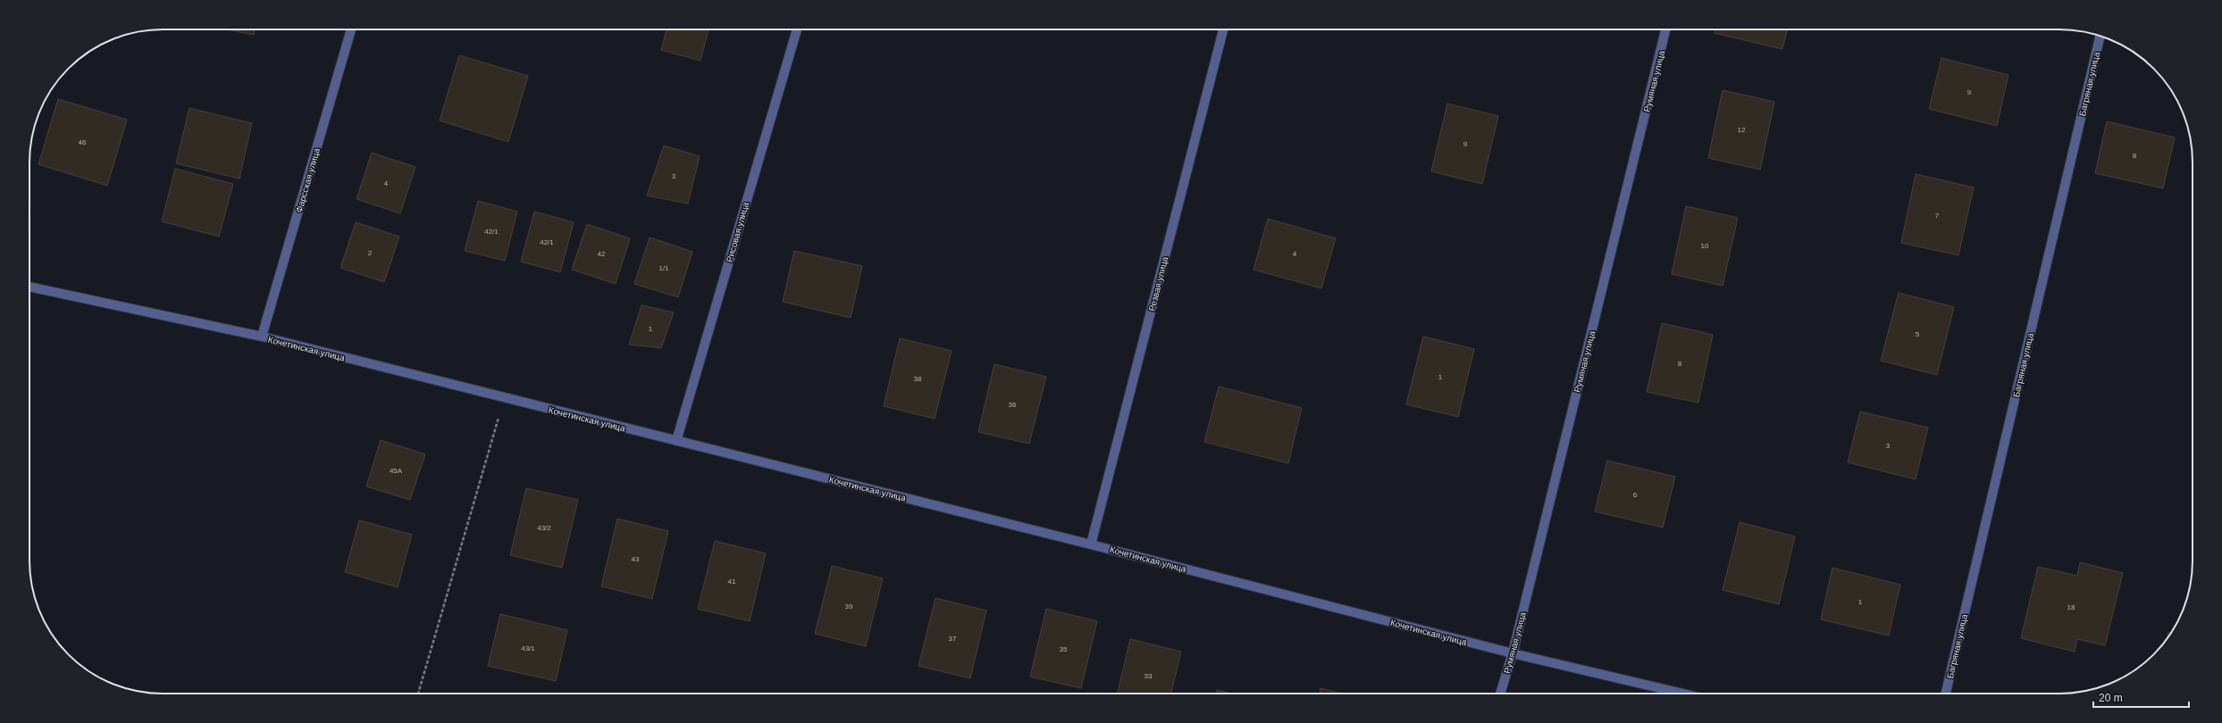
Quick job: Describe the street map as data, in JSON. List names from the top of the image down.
{
  "streets": {
    "street": [
      "Румяная улица",
      "Багряная улица",
      "Фарсская улица",
      "Рисовая улица",
      "Резвая улица",
      "Кочетинская улица"
    ]
  },
  "crossings": [
    ["Румяная улица", "Кочетинская улица"],
    ["Фарсская улица", "Кочетинская улица"],
    ["Рисовая улица", "Кочетинская улица"],
    ["Резвая улица", "Кочетинская улица"]
  ],
  "house_numbers": [
    "9",
    "12",
    "46",
    "9",
    "8",
    "3",
    "4",
    "7",
    "42/1",
    "42/1",
    "10",
    "2",
    "42",
    "4",
    "1/1",
    "1",
    "5",
    "8",
    "1",
    "38",
    "36",
    "3",
    "45А",
    "6",
    "43/2",
    "43",
    "41",
    "1",
    "39",
    "18",
    "37",
    "43/1",
    "35",
    "33"
  ],
  "scale_bar": "20 m"
}
